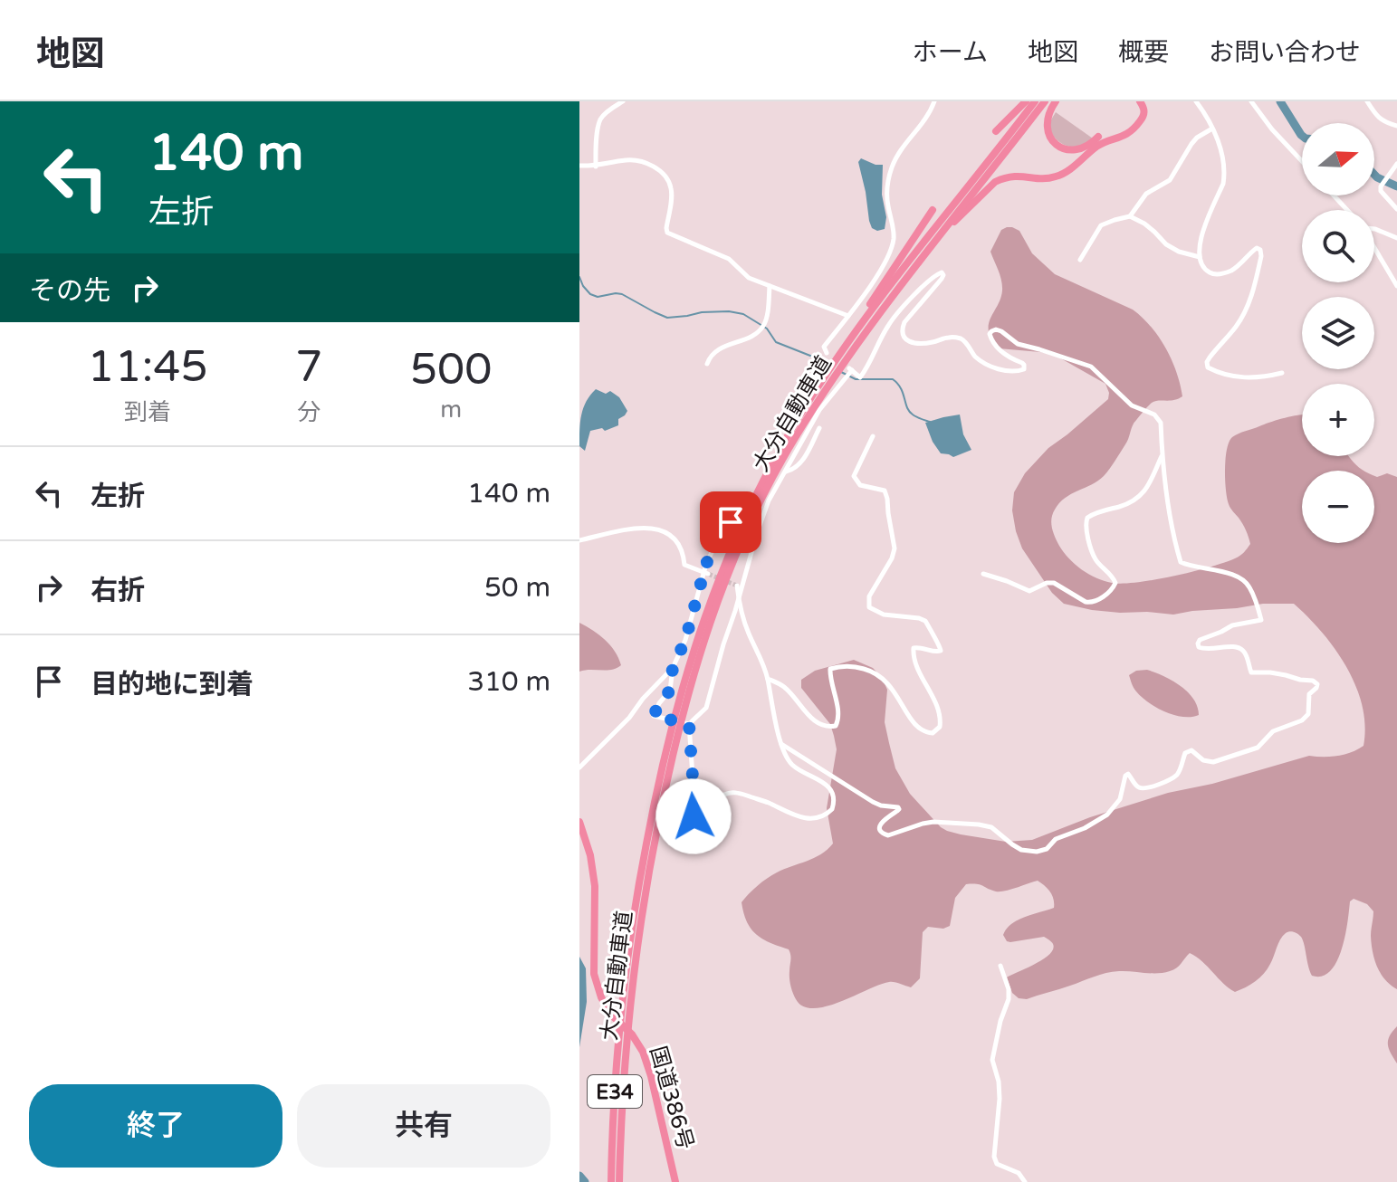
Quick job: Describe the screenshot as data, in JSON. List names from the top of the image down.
{
  "streets": {
    "highway": ["大分自動車道", "E34", "国道386号"]
  },
  "north": "right",
  "page": {
    "header": "地図",
    "nav": [
      "ホーム",
      "地図",
      "概要",
      "お問い合わせ"
    ],
    "turn": ["140 m", "左折"],
    "map_buttons": ["+", "−"],
    "then": "その先",
    "eta": [
      "11:45",
      "到着",
      "7",
      "分",
      "500",
      "m"
    ],
    "list": [
      {
        "name": "左折",
        "value": "140 m"
      },
      {
        "name": "右折",
        "value": "50 m"
      },
      {
        "name": "目的地に到着",
        "value": "310 m"
      }
    ],
    "buttons": ["終了", "共有"]
  }
}
